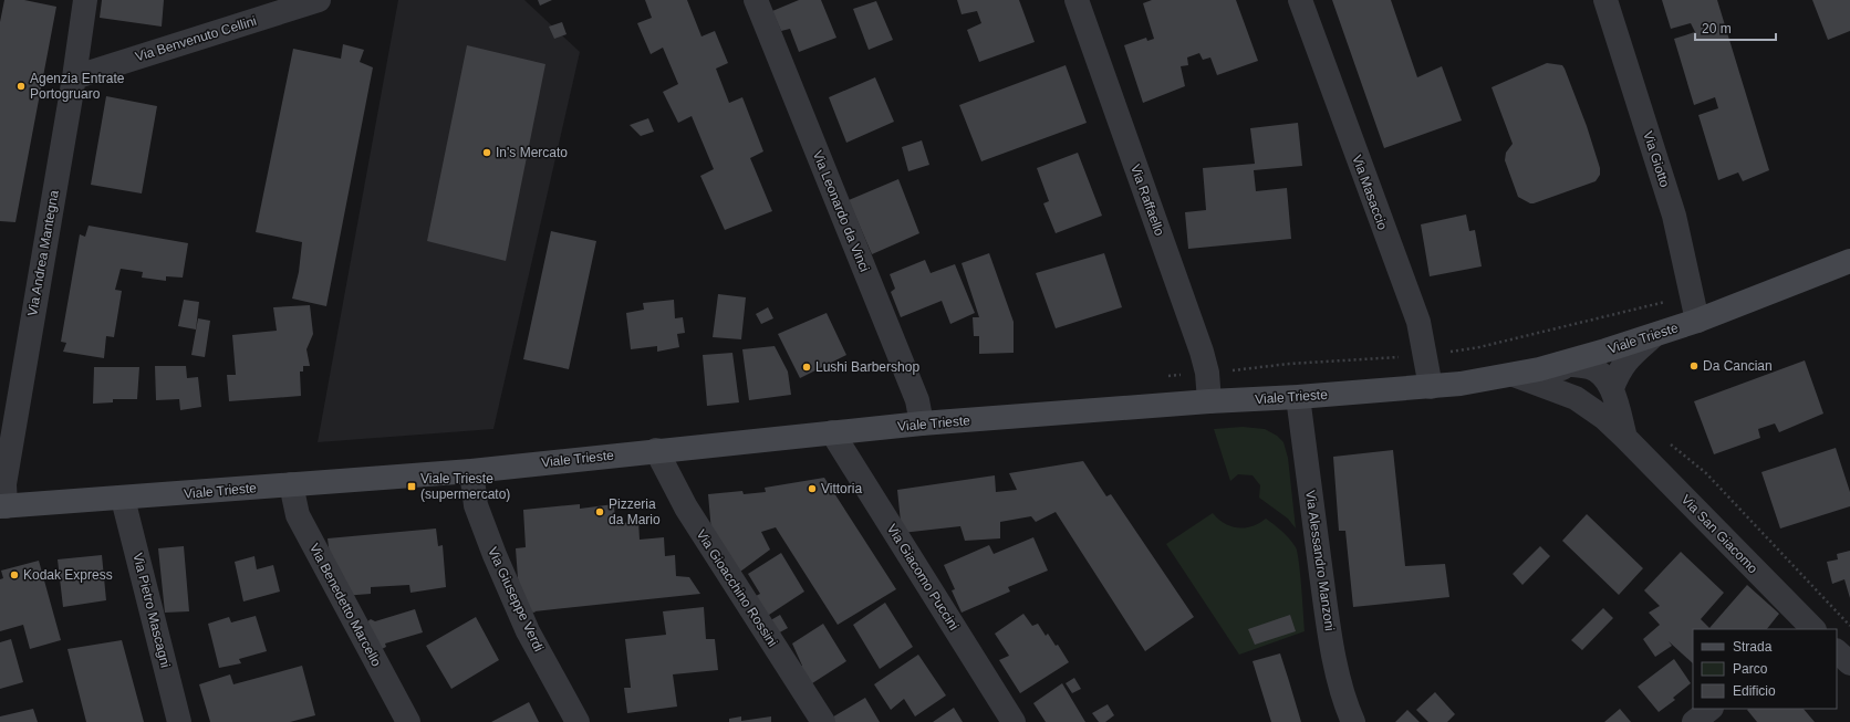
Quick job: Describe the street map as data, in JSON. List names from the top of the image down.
{
  "streets": {
    "main road": ["Viale Trieste"],
    "street": [
      "Via Benvenuto Cellini",
      "Via Giotto",
      "Via Masaccio",
      "Via Raffaello",
      "Via Leonardo da Vinci",
      "Via Andrea Mantegna",
      "Via San Giacomo",
      "Via Alessandro Manzoni",
      "Via Giacomo Puccini",
      "Via Gioacchino Rossini",
      "Via Giuseppe Verdi",
      "Via Benedetto Marcello",
      "Via Pietro Mascagni"
    ]
  },
  "crossings": [
    ["Via Benvenuto Cellini", "Via Andrea Mantegna"],
    ["Via Giotto", "Viale Trieste"],
    ["Via Masaccio", "Viale Trieste"],
    ["Via Raffaello", "Viale Trieste"],
    ["Via Leonardo da Vinci", "Viale Trieste"],
    ["Via Andrea Mantegna", "Viale Trieste"],
    ["Viale Trieste", "Via San Giacomo"],
    ["Viale Trieste", "Via Alessandro Manzoni"],
    ["Viale Trieste", "Via Giacomo Puccini"],
    ["Viale Trieste", "Via Gioacchino Rossini"],
    ["Viale Trieste", "Via Giuseppe Verdi"],
    ["Viale Trieste", "Via Benedetto Marcello"],
    ["Viale Trieste", "Via Pietro Mascagni"]
  ],
  "places": {
    "other": [
      "Agenzia Entrate Portogruaro",
      "In's Mercato",
      "Da Cancian",
      "Lushi Barbershop",
      "Vittoria",
      "Pizzeria da Mario",
      "Kodak Express"
    ],
    "transit": ["Viale Trieste (supermercato)"]
  },
  "legend": ["Strada", "Parco", "Edificio"],
  "scale_bar": "20 m"
}
